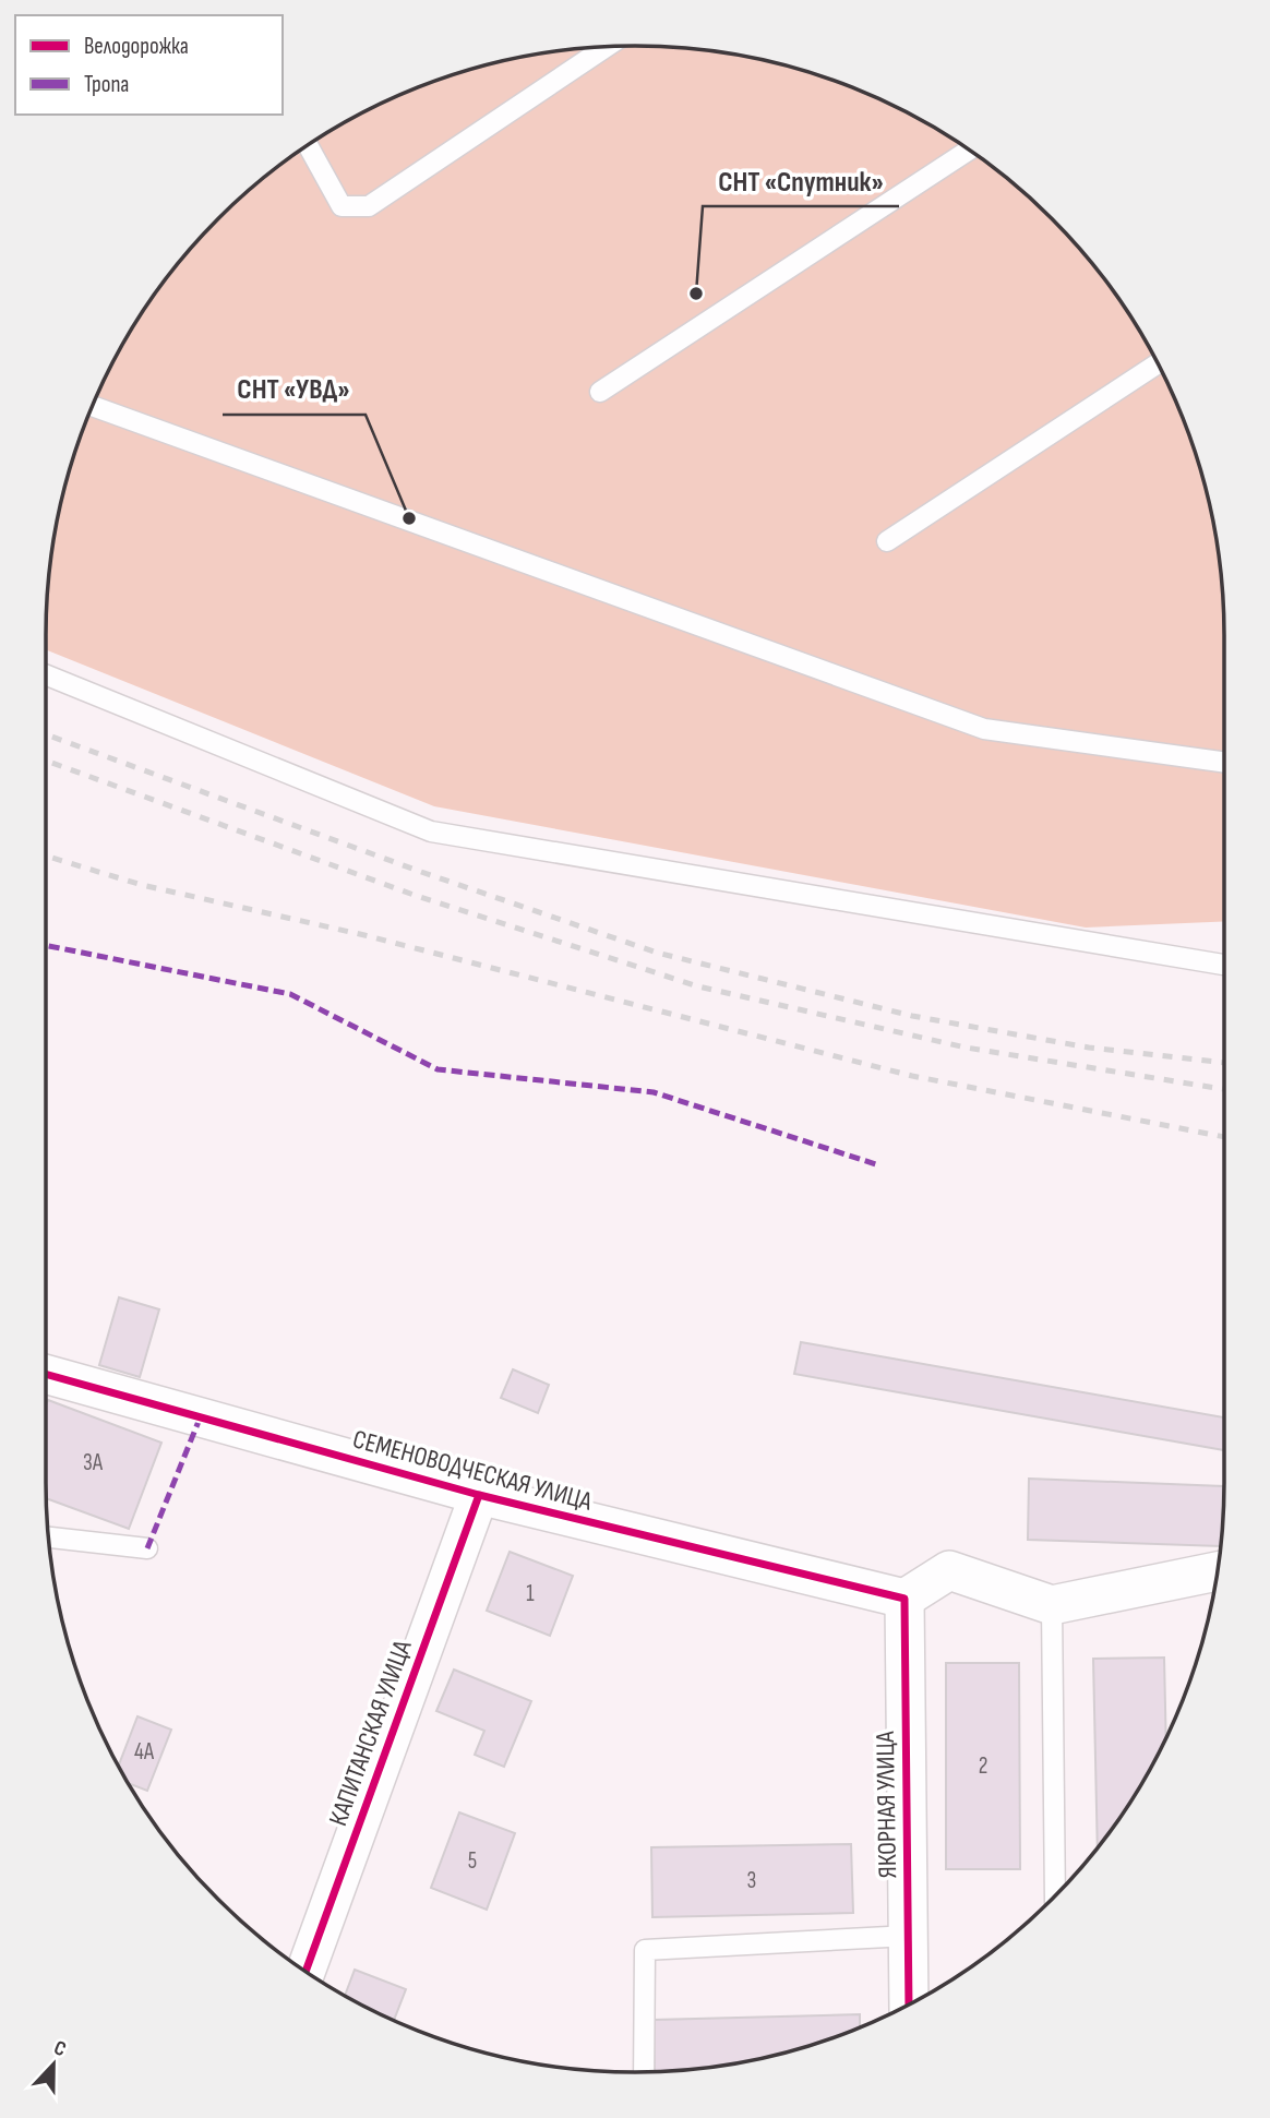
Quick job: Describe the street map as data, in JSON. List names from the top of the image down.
{
  "streets": {
    "street": ["СЕМЕНОВОДЧЕСКАЯ УЛИЦА", "КАПИТАНСКАЯ УЛИЦА", "ЯКОРНАЯ УЛИЦА"]
  },
  "crossings": [
    ["СЕМЕНОВОДЧЕСКАЯ УЛИЦА", "КАПИТАНСКАЯ УЛИЦА"],
    ["СЕМЕНОВОДЧЕСКАЯ УЛИЦА", "ЯКОРНАЯ УЛИЦА"]
  ],
  "places": ["СНТ «Спутник»", "СНТ «УВД»"],
  "house_numbers": [
    "3А",
    "1",
    "4А",
    "2",
    "5",
    "3"
  ],
  "legend": ["Велодорожка", "Тропа"],
  "north": "top"
}
